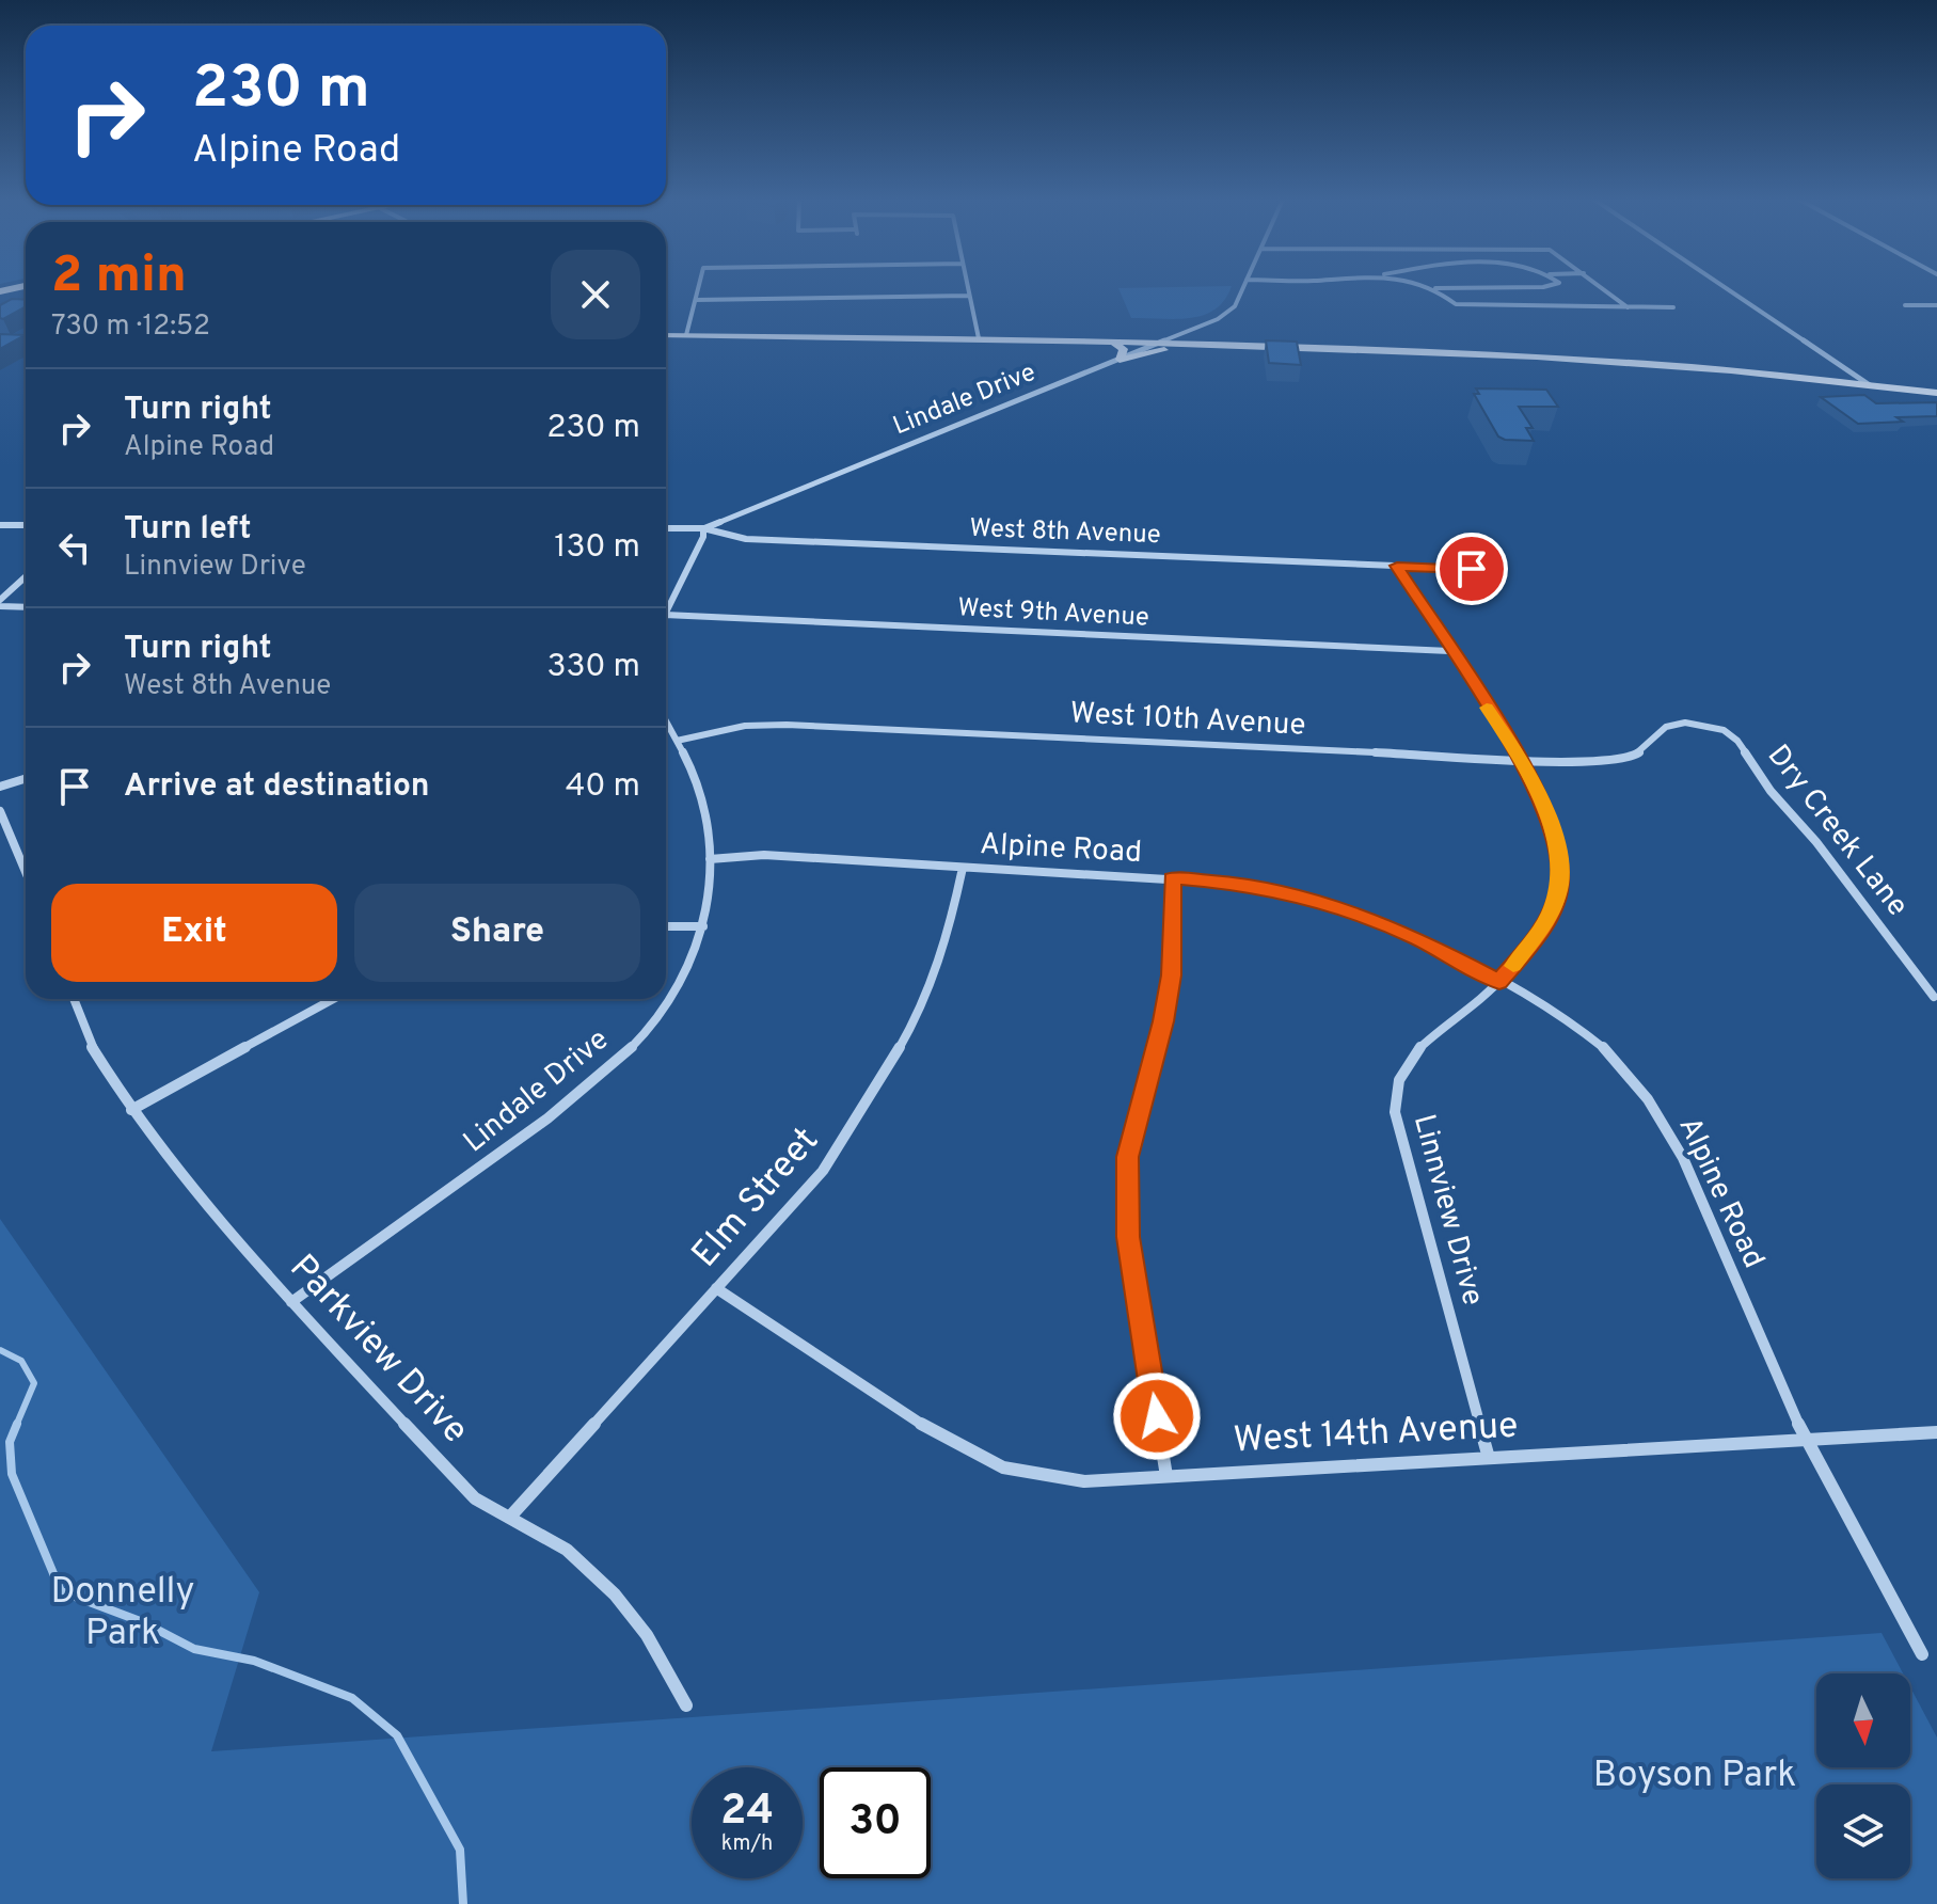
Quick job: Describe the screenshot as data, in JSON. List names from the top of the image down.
{
  "streets": {
    "street": [
      "Lindale Drive",
      "West 8th Avenue",
      "West 9th Avenue",
      "West 10th Avenue",
      "Dry Creek Lane",
      "Alpine Road",
      "Elm Street",
      "Linnview Drive",
      "Parkview Drive",
      "West 14th Avenue"
    ]
  },
  "crossings": [
    ["Lindale Drive", "West 8th Avenue"],
    ["Lindale Drive", "West 10th Avenue"],
    ["Lindale Drive", "Alpine Road"],
    ["Lindale Drive", "Parkview Drive"],
    ["West 8th Avenue", "Linnview Drive"],
    ["West 9th Avenue", "Linnview Drive"],
    ["West 10th Avenue", "Dry Creek Lane"],
    ["West 10th Avenue", "Linnview Drive"],
    ["Alpine Road", "Elm Street"],
    ["Alpine Road", "Linnview Drive"],
    ["Alpine Road", "West 14th Avenue"],
    ["Elm Street", "Parkview Drive"],
    ["Elm Street", "West 14th Avenue"],
    ["Linnview Drive", "West 14th Avenue"]
  ],
  "parks": ["Donnelly Park", "Boyson Park"],
  "north": "bottom",
  "page": {
    "turn": ["230 m", "Alpine Road"],
    "heading": ["2 min", "730 m · 12:52"],
    "list": [
      {
        "name": "Turn right",
        "note": "Alpine Road",
        "value": "230 m"
      },
      {
        "name": "Turn left",
        "note": "Linnview Drive",
        "value": "130 m"
      },
      {
        "name": "Turn right",
        "note": "West 8th Avenue",
        "value": "330 m"
      },
      {
        "name": "Arrive at destination",
        "value": "40 m"
      }
    ],
    "buttons": ["Exit", "Share"],
    "speed": "24 km/h",
    "limit": "30"
  }
}
